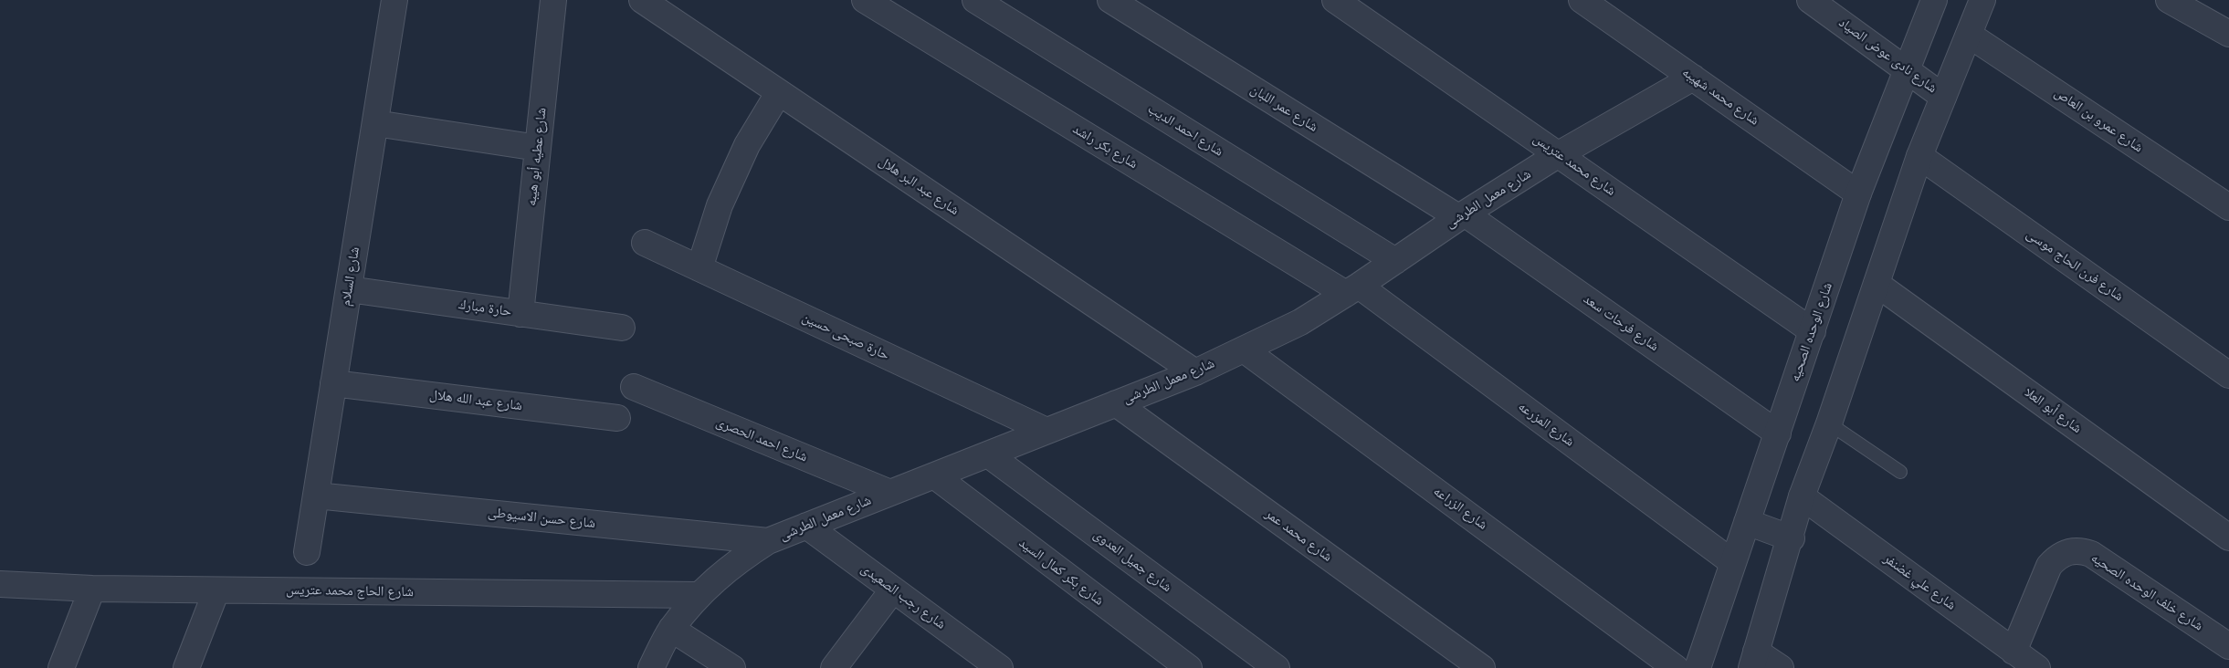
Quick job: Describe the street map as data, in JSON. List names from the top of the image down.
{
  "streets": {
    "street": [
      "شارع نادى عوض الصياد",
      "شارع محمد شهيبه",
      "شارع عمر اللبان",
      "شارع عمرو بن العاص",
      "شارع احمد الديب",
      "شارع بكر راشد",
      "شارع عطيه أبو هيبه",
      "شارع محمد عتريس",
      "شارع عبد البر هلال",
      "شارع معمل الطرشى",
      "شارع فرن الحاج موسى",
      "شارع السلام",
      "حارة مبارك",
      "شارع فرحات سعد",
      "شارع الوحده الصحيه",
      "حارة صبحى حسين",
      "شارع عبد الله هلال",
      "شارع أبو العلا",
      "شارع المزرعه",
      "شارع احمد الحصرى",
      "شارع الزراعه",
      "شارع حسن الاسيوطى",
      "شارع محمد عمر",
      "شارع جميل العدوى",
      "شارع بكر كمال السيد",
      "شارع علي غضنفر",
      "شارع الحاج محمد عتريس",
      "شارع خلف الوحده الصحيه",
      "شارع رجب الصعيدى"
    ]
  },
  "crossings": [
    ["شارع نادى عوض الصياد", "شارع الوحده الصحيه"],
    ["شارع محمد شهيبه", "شارع معمل الطرشى"],
    ["شارع محمد شهيبه", "شارع الوحده الصحيه"],
    ["شارع عمر اللبان", "شارع معمل الطرشى"],
    ["شارع عمر اللبان", "شارع فرحات سعد"],
    ["شارع احمد الديب", "شارع معمل الطرشى"],
    ["شارع بكر راشد", "شارع معمل الطرشى"],
    ["شارع بكر راشد", "شارع المزرعه"],
    ["شارع عطيه أبو هيبه", "حارة مبارك"],
    ["شارع محمد عتريس", "شارع معمل الطرشى"],
    ["شارع محمد عتريس", "شارع الوحده الصحيه"],
    ["شارع عبد البر هلال", "شارع معمل الطرشى"],
    ["شارع معمل الطرشى", "شارع فرحات سعد"],
    ["شارع معمل الطرشى", "حارة صبحى حسين"],
    ["شارع معمل الطرشى", "شارع المزرعه"],
    ["شارع معمل الطرشى", "شارع احمد الحصرى"],
    ["شارع معمل الطرشى", "شارع الزراعه"],
    ["شارع معمل الطرشى", "شارع حسن الاسيوطى"],
    ["شارع معمل الطرشى", "شارع محمد عمر"],
    ["شارع معمل الطرشى", "شارع جميل العدوى"],
    ["شارع معمل الطرشى", "شارع بكر كمال السيد"],
    ["شارع معمل الطرشى", "شارع الحاج محمد عتريس"],
    ["شارع معمل الطرشى", "شارع رجب الصعيدى"],
    ["شارع السلام", "حارة مبارك"],
    ["شارع السلام", "شارع عبد الله هلال"],
    ["شارع السلام", "شارع حسن الاسيوطى"],
    ["شارع فرحات سعد", "شارع الوحده الصحيه"],
    ["شارع الوحده الصحيه", "شارع المزرعه"],
    ["شارع علي غضنفر", "شارع خلف الوحده الصحيه"]
  ]
}
